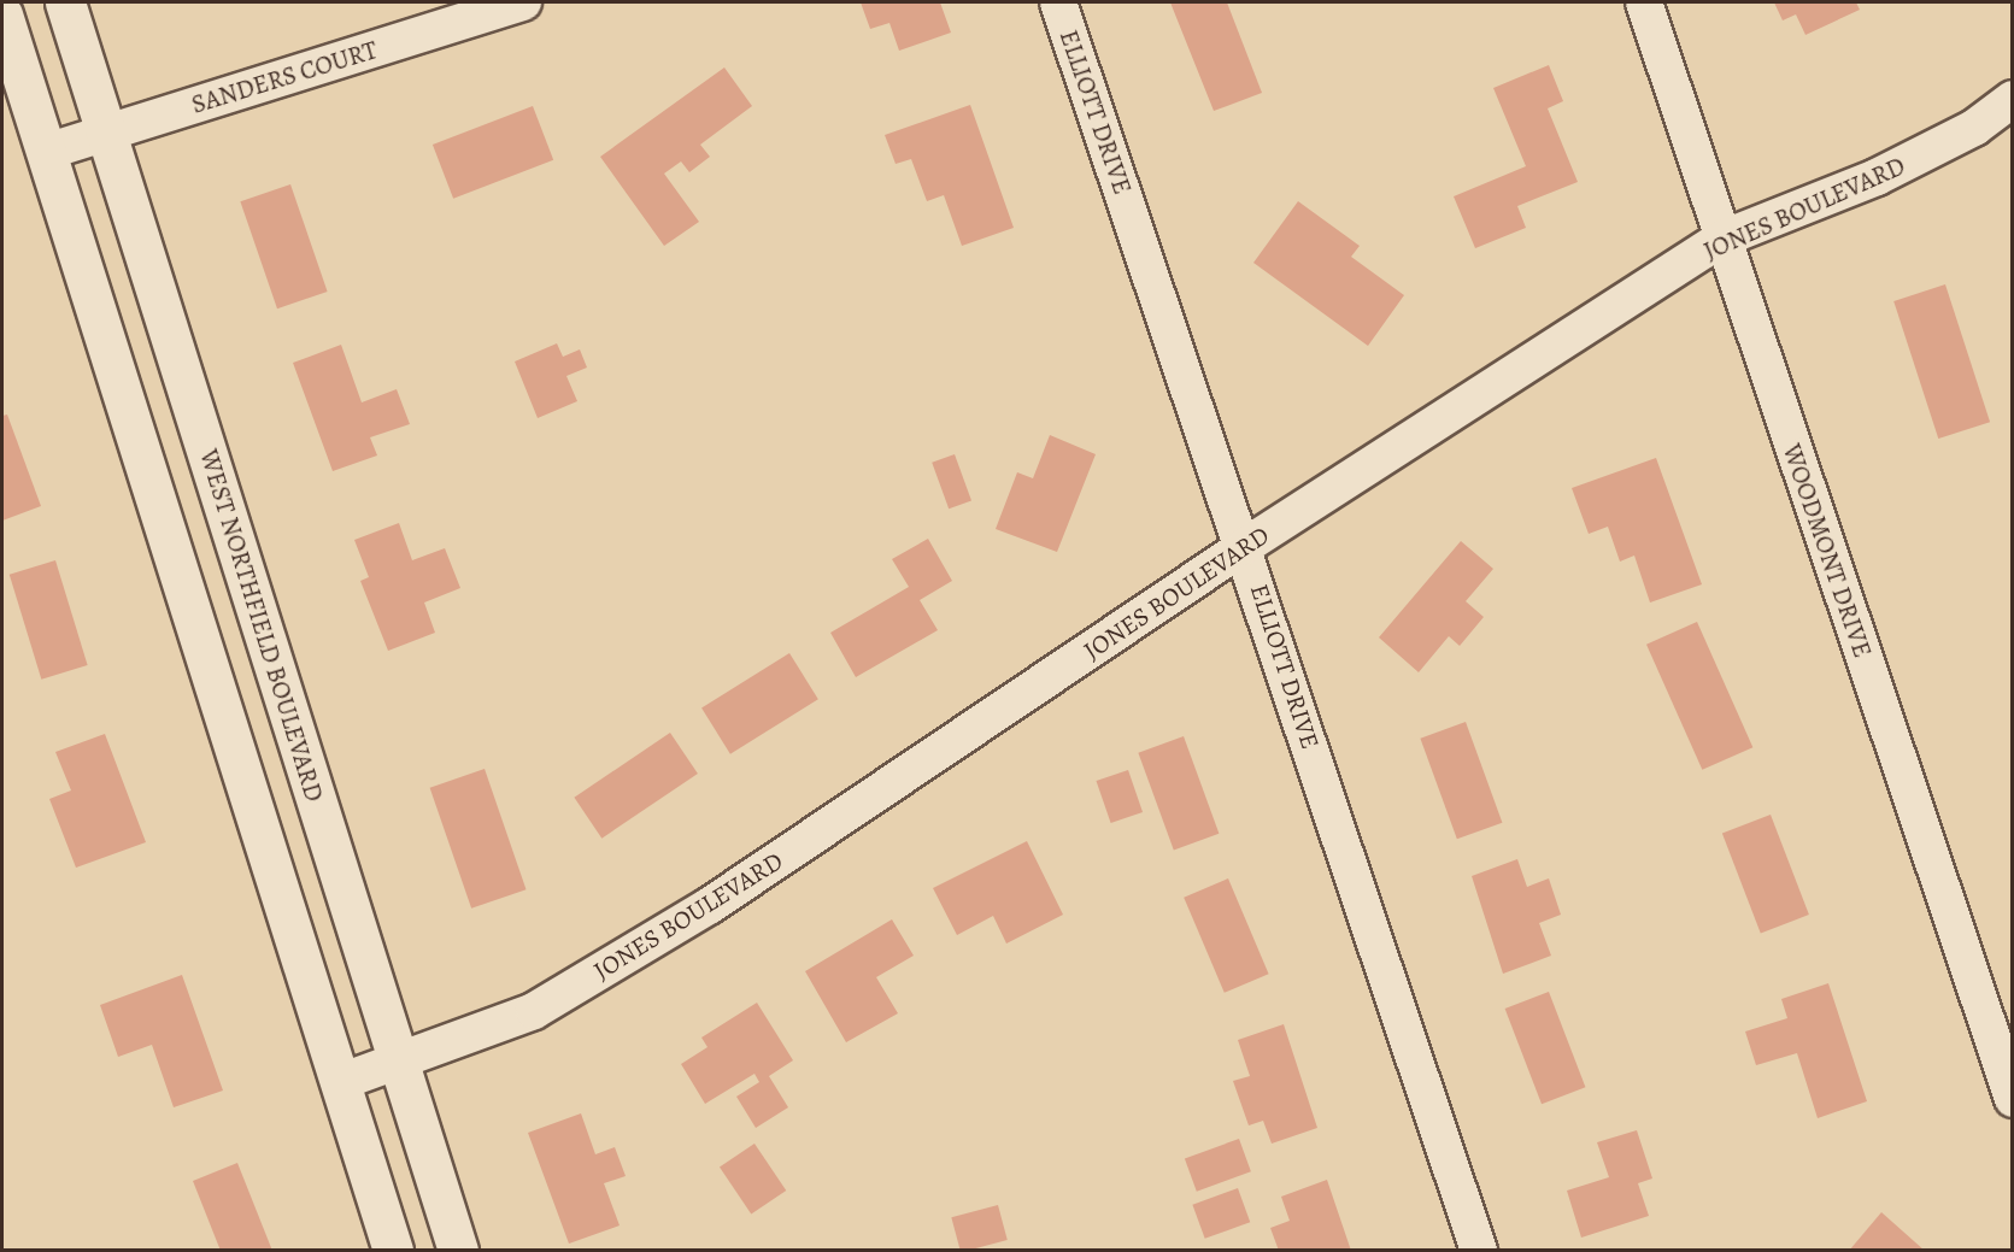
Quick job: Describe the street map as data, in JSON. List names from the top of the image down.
{
  "streets": {
    "main road": ["WEST NORTHFIELD BOULEVARD"],
    "street": [
      "SANDERS COURT",
      "ELLIOTT DRIVE",
      "JONES BOULEVARD",
      "WOODMONT DRIVE"
    ]
  },
  "crossings": [
    ["SANDERS COURT", "WEST NORTHFIELD BOULEVARD"],
    ["ELLIOTT DRIVE", "JONES BOULEVARD"],
    ["JONES BOULEVARD", "WOODMONT DRIVE"],
    ["JONES BOULEVARD", "WEST NORTHFIELD BOULEVARD"]
  ]
}
